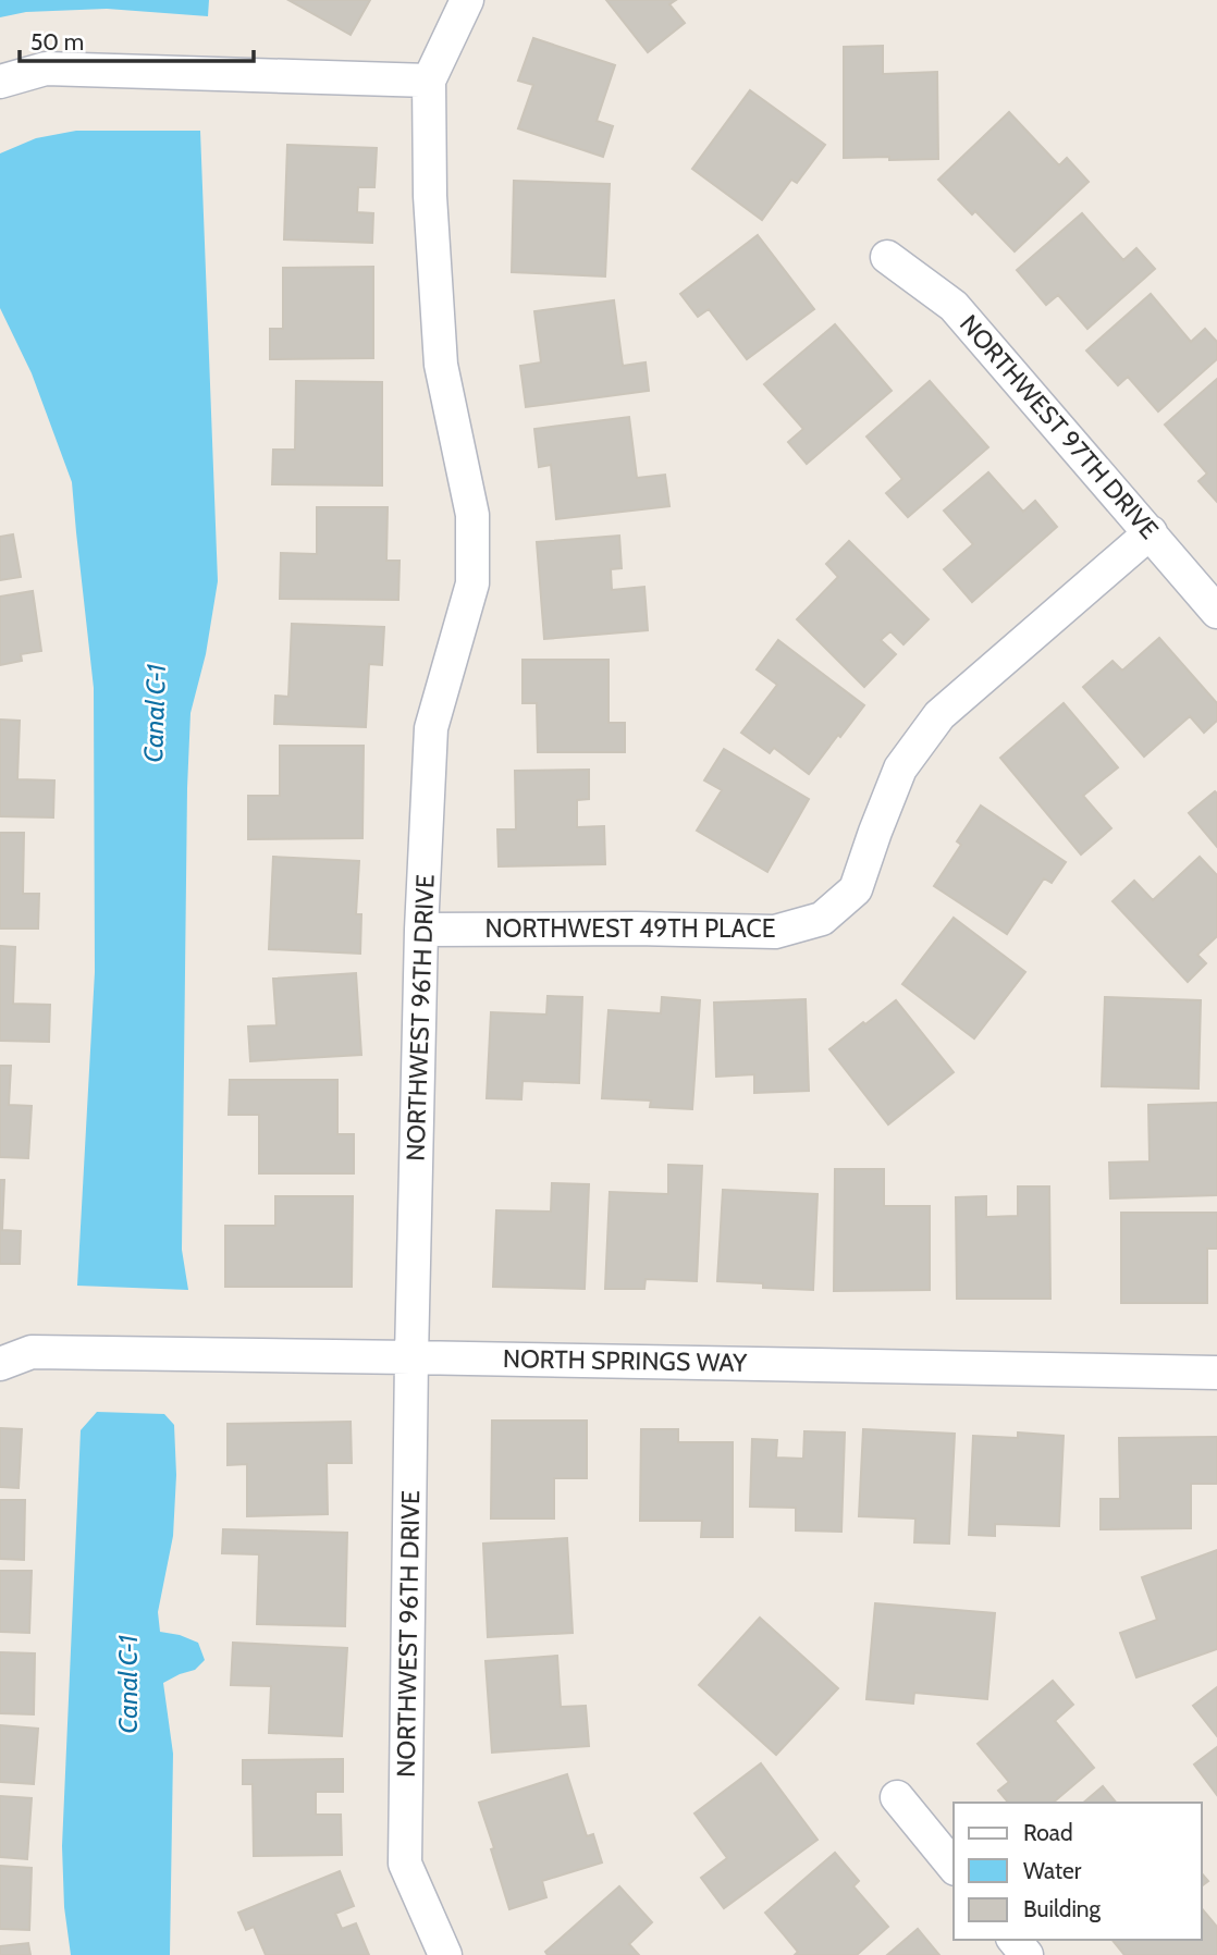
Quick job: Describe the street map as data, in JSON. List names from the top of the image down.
{
  "streets": {
    "street": [
      "NORTHWEST 97TH DRIVE",
      "NORTHWEST 49TH PLACE",
      "NORTHWEST 96TH DRIVE",
      "NORTH SPRINGS WAY"
    ]
  },
  "crossings": [
    ["NORTHWEST 97TH DRIVE", "NORTHWEST 49TH PLACE"],
    ["NORTHWEST 49TH PLACE", "NORTHWEST 96TH DRIVE"],
    ["NORTHWEST 96TH DRIVE", "NORTH SPRINGS WAY"]
  ],
  "water": ["Canal C-1"],
  "legend": ["Road", "Water", "Building"],
  "scale_bar": "50 m"
}
